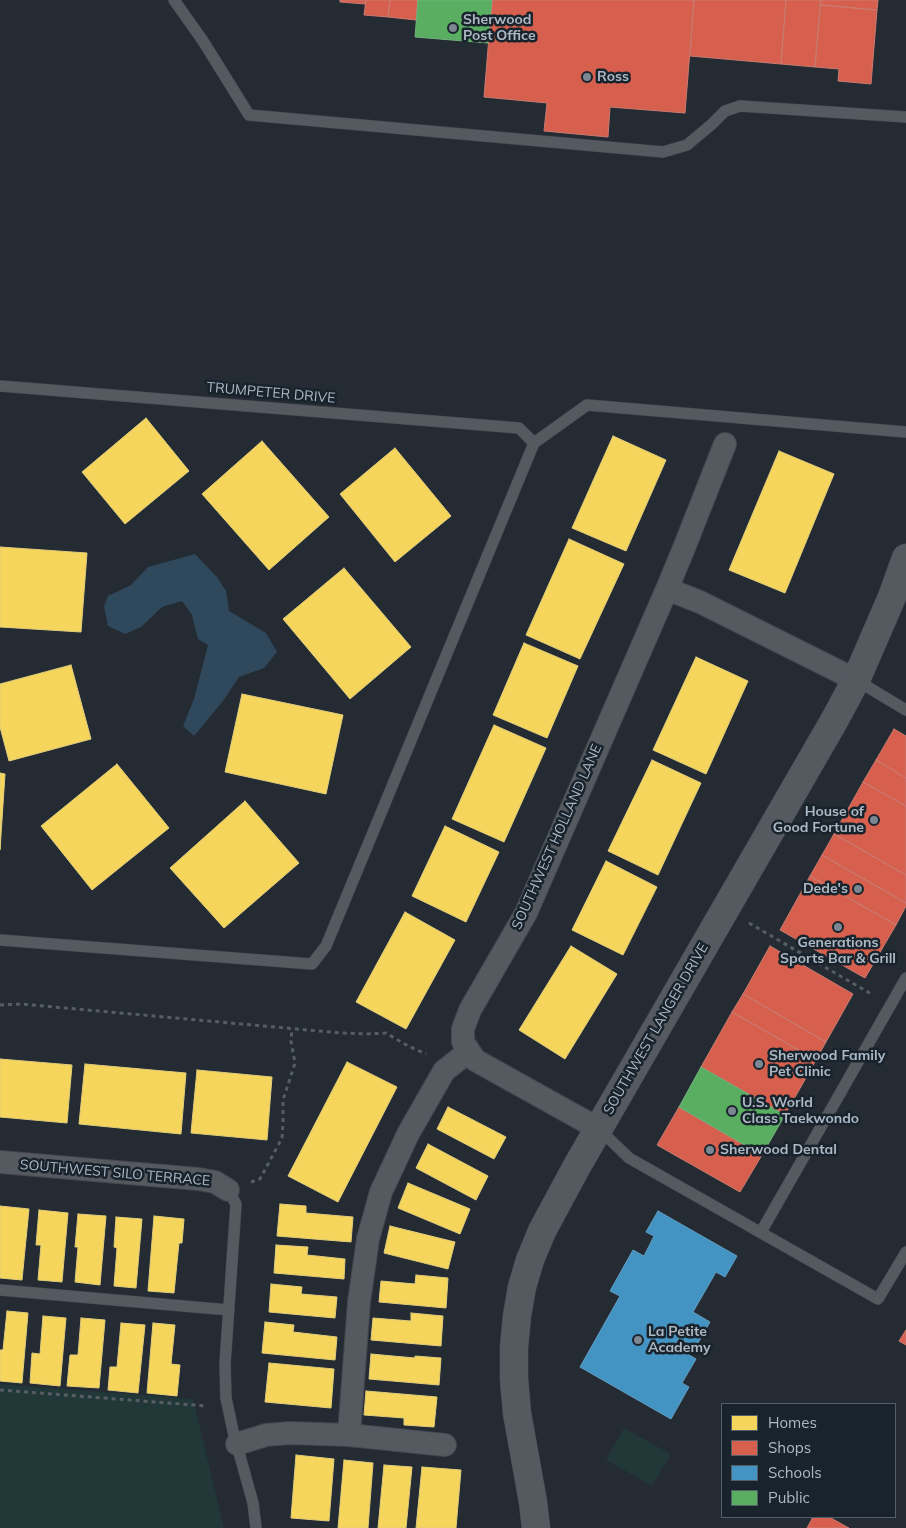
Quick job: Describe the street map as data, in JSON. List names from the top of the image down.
{
  "streets": {
    "street": ["SOUTHWEST HOLLAND LANE", "SOUTHWEST LANGER DRIVE", "SOUTHWEST SILO TERRACE"],
    "lane": ["TRUMPETER DRIVE"]
  },
  "places": [
    "Sherwood Post Office",
    "Ross",
    "House of Good Fortune",
    "Dede's",
    "Generations Sports Bar & Grill",
    "Sherwood Family Pet Clinic",
    "U.S. World Class Taekwondo",
    "Sherwood Dental",
    "La Petite Academy"
  ],
  "legend": [
    "Homes",
    "Shops",
    "Schools",
    "Public"
  ]
}
